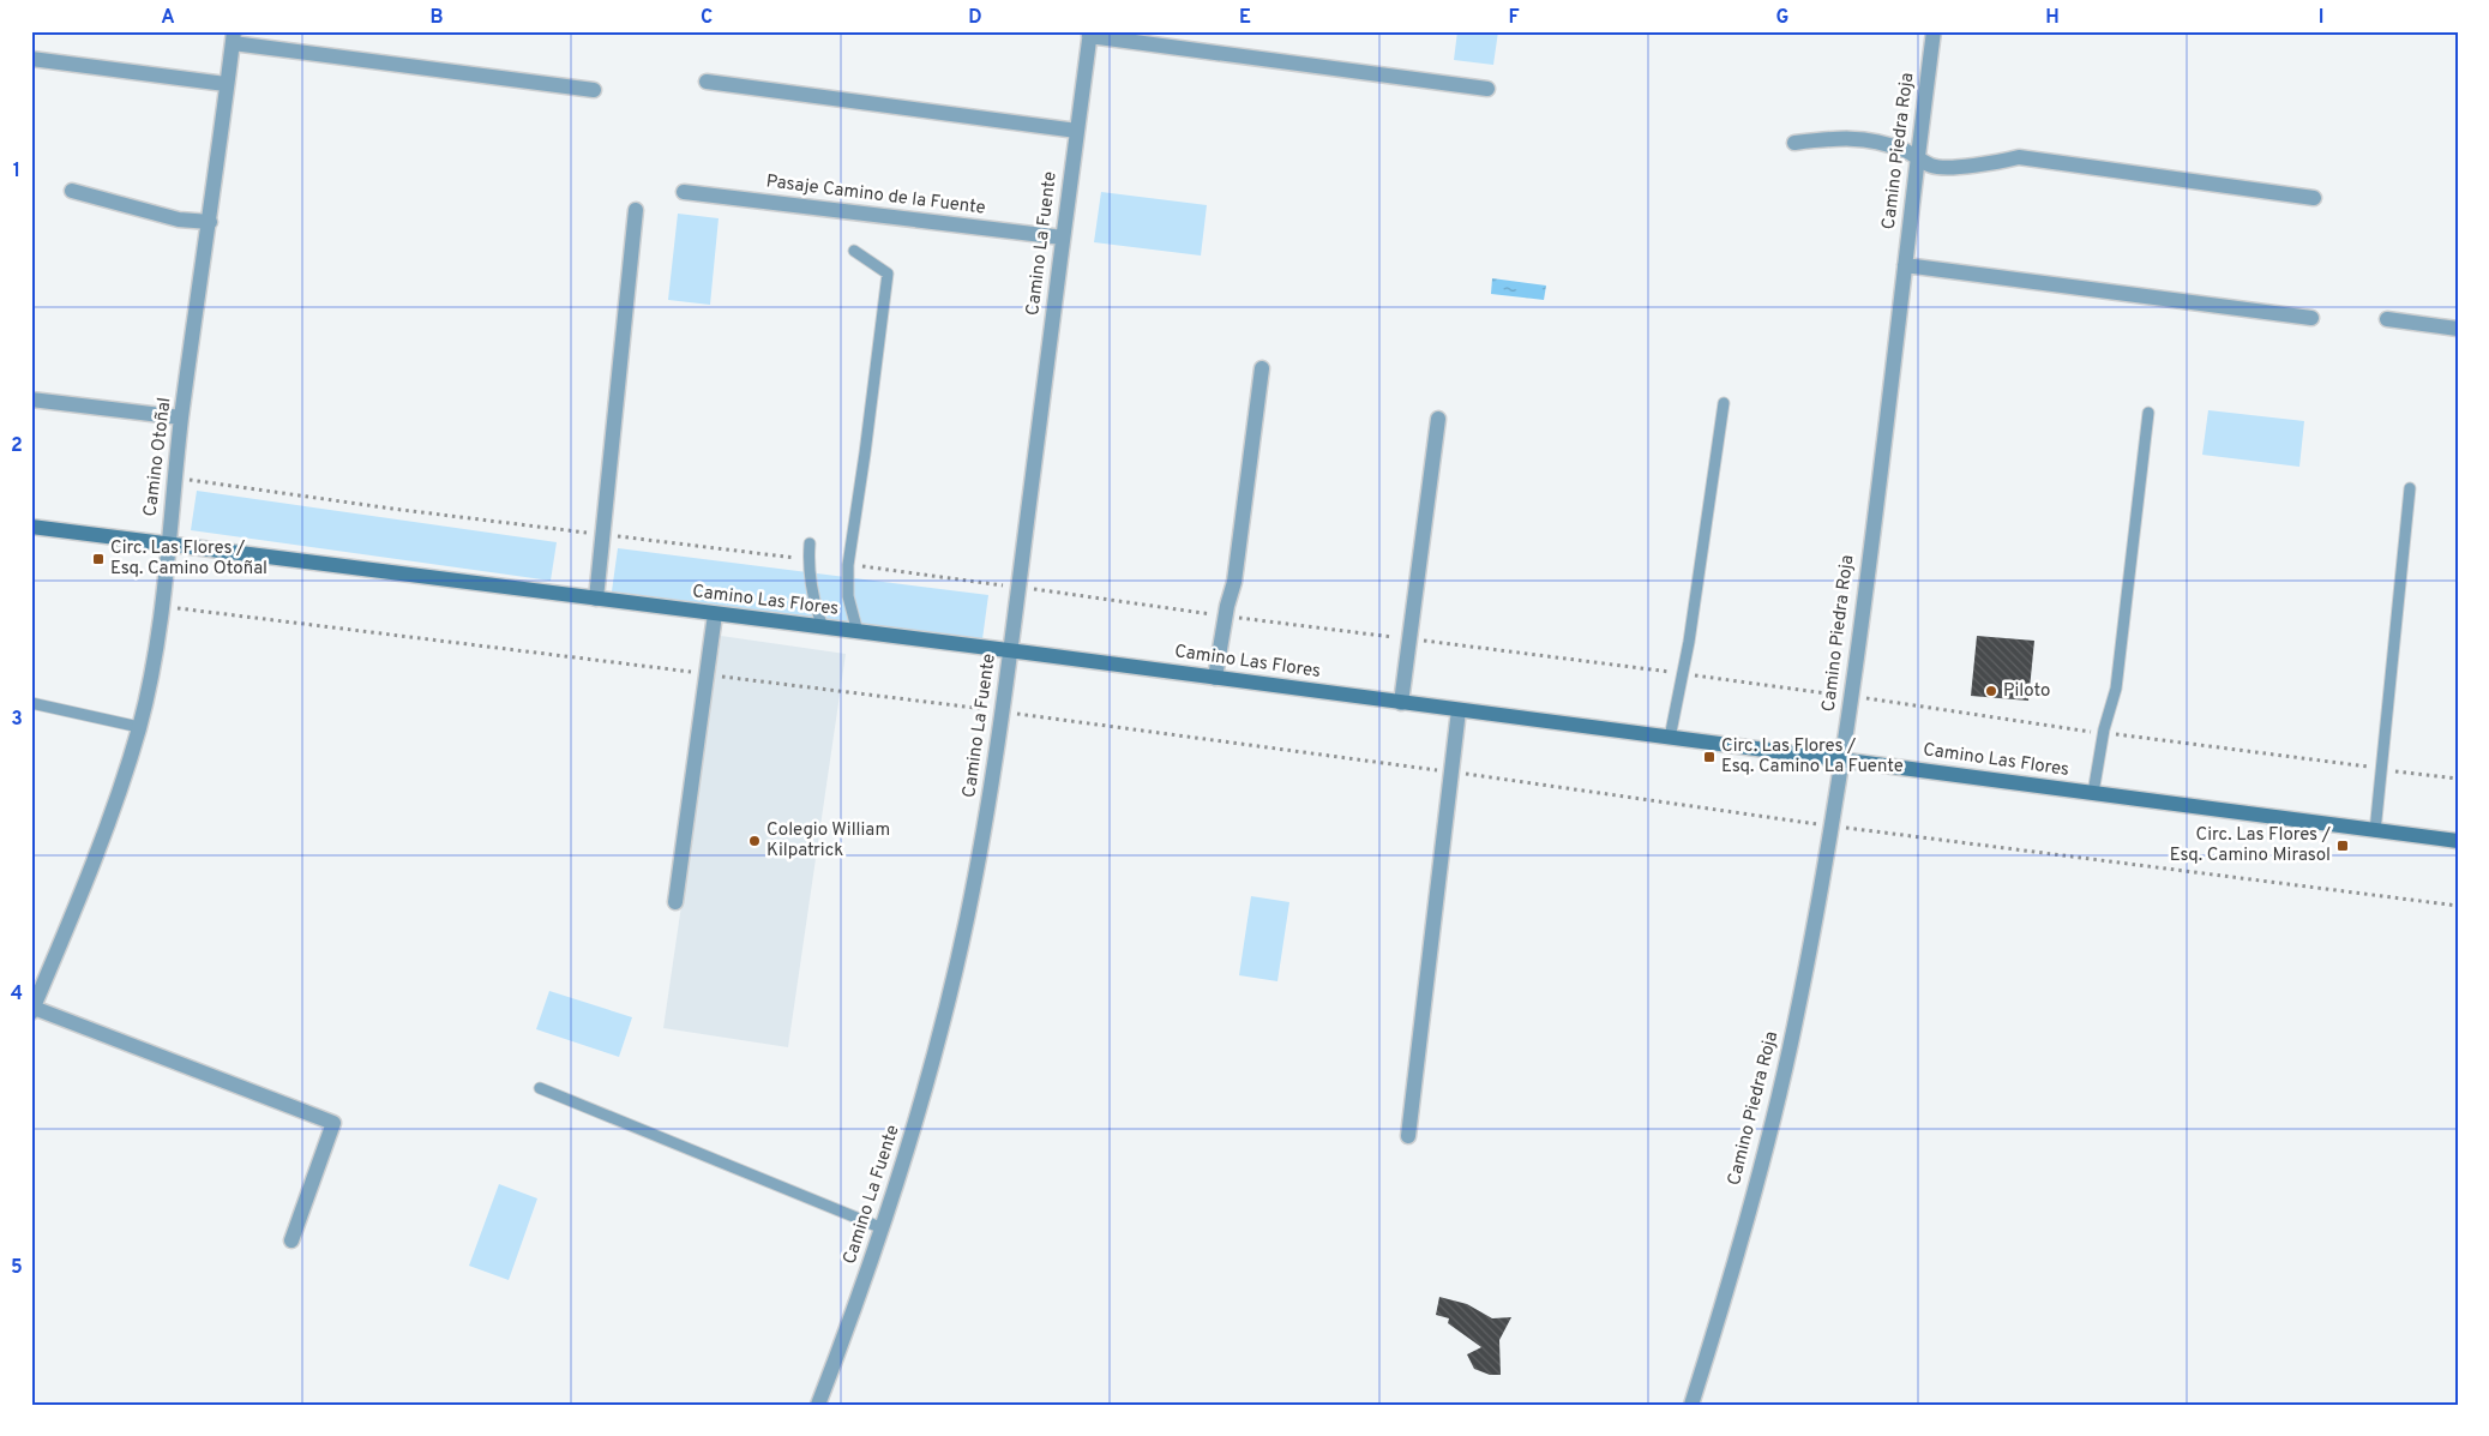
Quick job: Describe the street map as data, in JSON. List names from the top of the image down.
{
  "streets": {
    "street": [
      "Camino Piedra Roja",
      "Pasaje Camino de la Fuente",
      "Camino La Fuente",
      "Camino Otoñal",
      "Camino Las Flores"
    ]
  },
  "crossings": [
    ["Camino Piedra Roja", "Camino Las Flores"],
    ["Pasaje Camino de la Fuente", "Camino La Fuente"],
    ["Camino La Fuente", "Camino Las Flores"],
    ["Camino Otoñal", "Camino Las Flores"]
  ],
  "places": {
    "transit": ["Circ. Las Flores / Esq. Camino Otoñal", "Circ. Las Flores / Esq. Camino La Fuente", "Circ. Las Flores / Esq. Camino Mirasol"],
    "other": ["Piloto", "Colegio William Kilpatrick"]
  },
  "grid": {
    "columns": [
      "A",
      "B",
      "C",
      "D",
      "E",
      "F",
      "G",
      "H",
      "I"
    ],
    "rows": [
      "1",
      "2",
      "3",
      "4",
      "5"
    ]
  }
}
